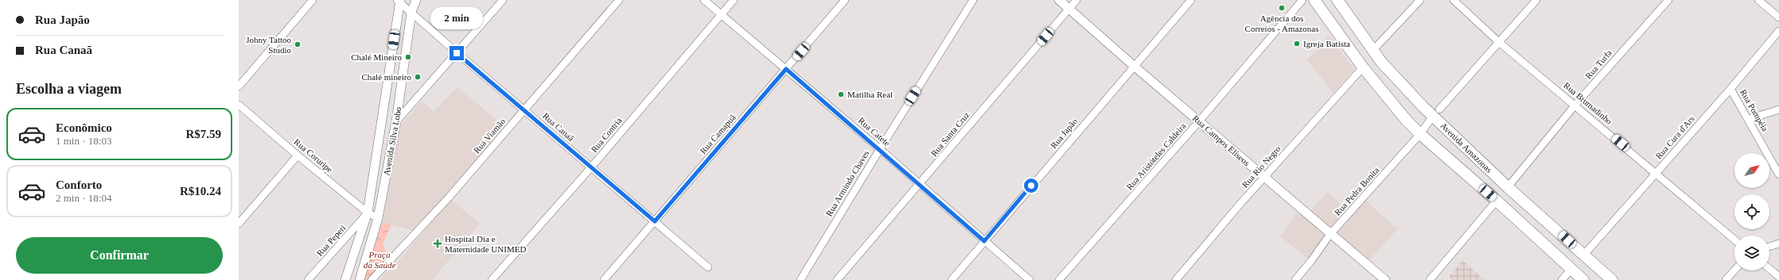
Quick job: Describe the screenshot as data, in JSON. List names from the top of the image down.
{
  "streets": {
    "main road": ["Avenida Amazonas"],
    "street": [
      "Rua Turfa",
      "Rua Brumadinho",
      "Rua Pompéia",
      "Rua Canaã",
      "Rua Catete",
      "Rua Japão",
      "Rua Camapuã",
      "Rua Santa Cruz",
      "Rua Contria",
      "Rua Viamão",
      "Rua Cura d'Ars",
      "Rua Campos Elíseos",
      "Avenida Silva Lobo",
      "Rua Coruripe",
      "Rua Aristóteles Caldeira",
      "Rua Rio Negro",
      "Rua Armindo Chaves",
      "Rua Pedra Bonita",
      "Rua Peperi"
    ]
  },
  "crossings": [
    ["Rua Turfa", "Rua Brumadinho"],
    ["Rua Turfa", "Avenida Amazonas"],
    ["Rua Brumadinho", "Rua Cura d'Ars"],
    ["Rua Brumadinho", "Rua Pedra Bonita"],
    ["Rua Pompéia", "Rua Cura d'Ars"],
    ["Rua Canaã", "Rua Camapuã"],
    ["Rua Canaã", "Rua Contria"],
    ["Rua Canaã", "Rua Viamão"],
    ["Rua Canaã", "Avenida Silva Lobo"],
    ["Rua Catete", "Rua Japão"],
    ["Rua Catete", "Rua Camapuã"],
    ["Rua Catete", "Rua Santa Cruz"],
    ["Rua Catete", "Rua Contria"],
    ["Rua Catete", "Rua Armindo Chaves"],
    ["Rua Japão", "Rua Campos Elíseos"],
    ["Rua Santa Cruz", "Rua Campos Elíseos"],
    ["Rua Cura d'Ars", "Avenida Amazonas"],
    ["Rua Campos Elíseos", "Rua Aristóteles Caldeira"],
    ["Rua Campos Elíseos", "Rua Rio Negro"],
    ["Rua Campos Elíseos", "Rua Pedra Bonita"],
    ["Avenida Silva Lobo", "Rua Coruripe"],
    ["Avenida Silva Lobo", "Rua Peperi"],
    ["Avenida Amazonas", "Rua Pedra Bonita"],
    ["Rua Coruripe", "Rua Peperi"]
  ],
  "parks": ["Praça da Saúde"],
  "places": {
    "other": [
      "Agência dos Correios - Amazonas",
      "Igreja Batista",
      "Johny Tattoo Studio",
      "Chalé Mineiro",
      "Chalé mineiro",
      "Matilha Real"
    ],
    "health": ["Hospital Dia e Maternidade UNIMED"]
  },
  "north": "top right",
  "page": {
    "banner": ["Rua Japão", "Rua Canaã"],
    "bubble": "2 min",
    "heading": "Escolha a viagem",
    "list": [
      {
        "name": "Econômico",
        "note": "1 min · 18:03",
        "value": "R$7.59"
      },
      {
        "name": "Conforto",
        "note": "2 min · 18:04",
        "value": "R$10.24"
      }
    ],
    "buttons": "Confirmar"
  }
}
